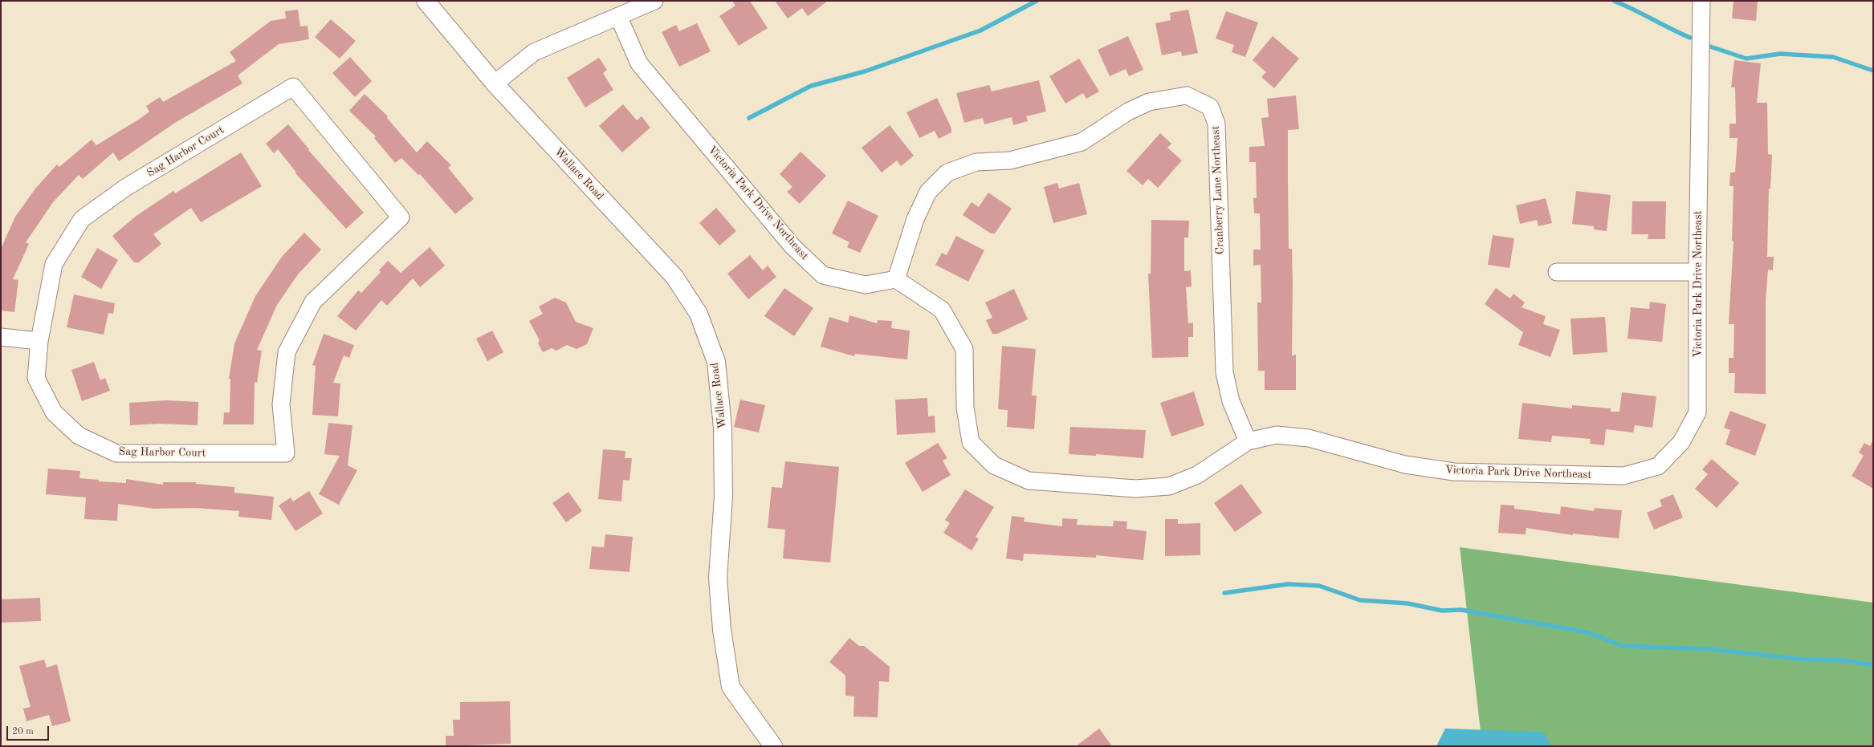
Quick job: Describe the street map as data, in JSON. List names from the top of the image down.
{
  "streets": {
    "street": [
      "Sag Harbor Court",
      "Wallace Road",
      "Cranberry Lane Northeast",
      "Victoria Park Drive Northeast"
    ]
  },
  "crossings": [
    ["Cranberry Lane Northeast", "Victoria Park Drive Northeast"]
  ],
  "scale_bar": "20 m"
}
